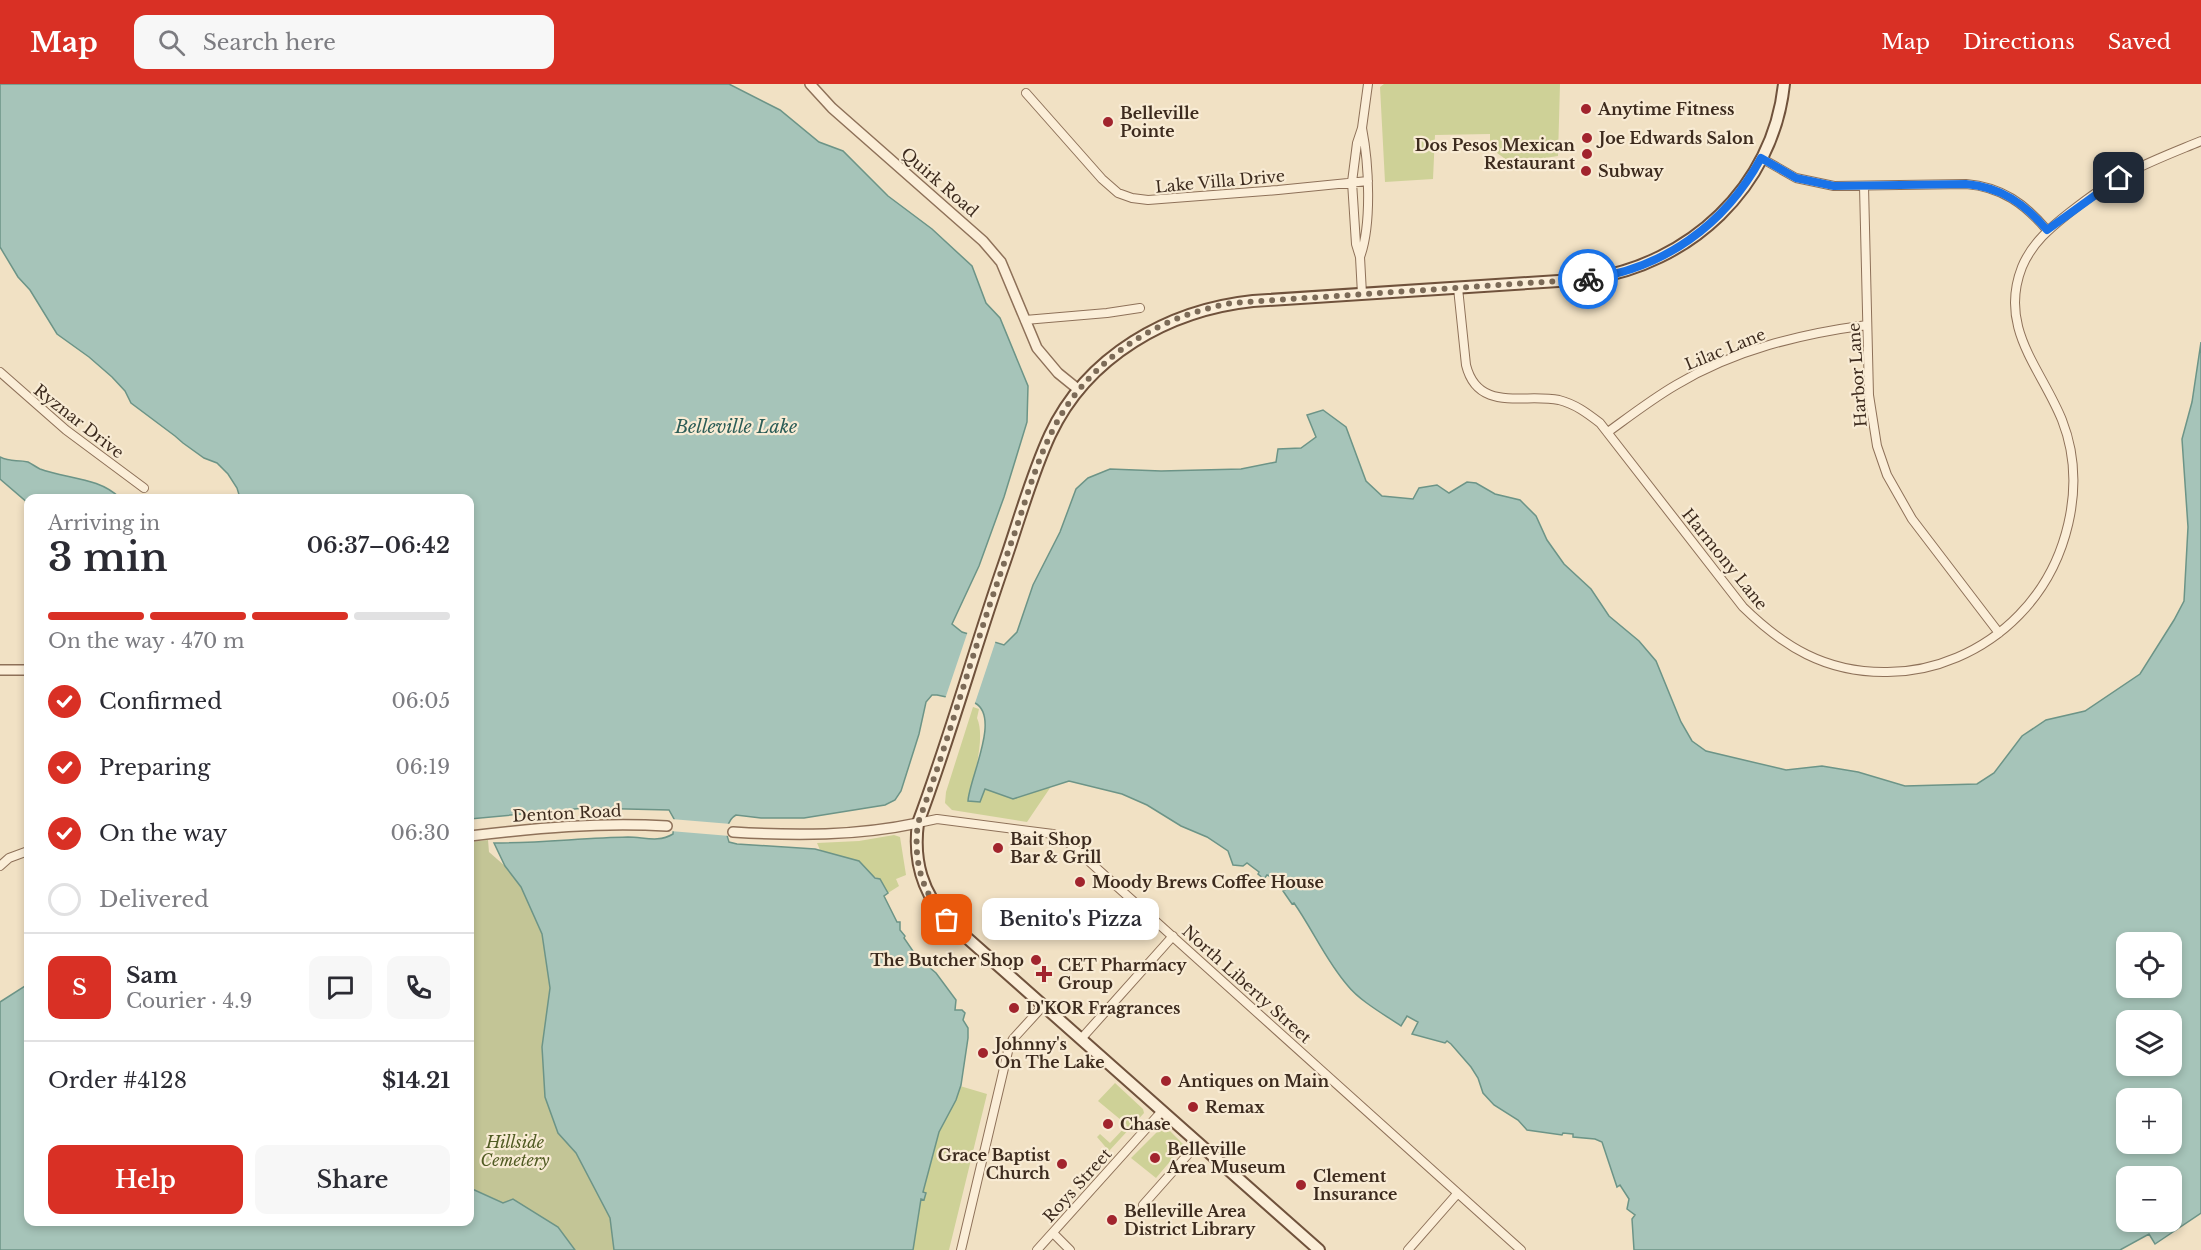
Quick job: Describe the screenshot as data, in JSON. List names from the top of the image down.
{
  "streets": {
    "street": [
      "Lake Villa Drive",
      "Quirk Road",
      "Lilac Lane",
      "Harbor Lane",
      "Ryznar Drive",
      "Harmony Lane",
      "Denton Road",
      "North Liberty Street",
      "Roys Street"
    ]
  },
  "crossings": [
    ["Lilac Lane", "Harbor Lane"],
    ["Lilac Lane", "Harmony Lane"],
    ["Harbor Lane", "Harmony Lane"]
  ],
  "water": ["Belleville Lake"],
  "parks": ["Hillside Cemetery"],
  "places": {
    "other": [
      "Anytime Fitness",
      "Belleville Pointe",
      "Joe Edwards Salon",
      "Dos Pesos Mexican Restaurant",
      "Subway",
      "Bait Shop Bar & Grill",
      "Moody Brews Coffee House",
      "Benito's Pizza",
      "The Butcher Shop",
      "D'KOR Fragrances",
      "Johnny's On The Lake",
      "Antiques on Main",
      "Remax",
      "Chase",
      "Belleville Area Museum",
      "Grace Baptist Church",
      "Clement Insurance",
      "Belleville Area District Library"
    ],
    "health": ["CET Pharmacy Group"]
  },
  "page": {
    "header": "Map",
    "search": "Search here",
    "nav": ["Map", "Directions", "Saved"],
    "heading": ["3 min", "Arriving in", "06:37–06:42"],
    "panel": [
      "Sam",
      "Courier · 4.9",
      "Order #4128",
      "$14.21"
    ],
    "bar": "On the way · 470 m",
    "list": [
      ["Confirmed", "06:05"],
      ["Preparing", "06:19"],
      ["On the way", "06:30"],
      "Delivered"
    ],
    "bubble": "Benito's Pizza",
    "map_buttons": ["+", "−"],
    "round": "S",
    "buttons": ["Help", "Share"]
  }
}
